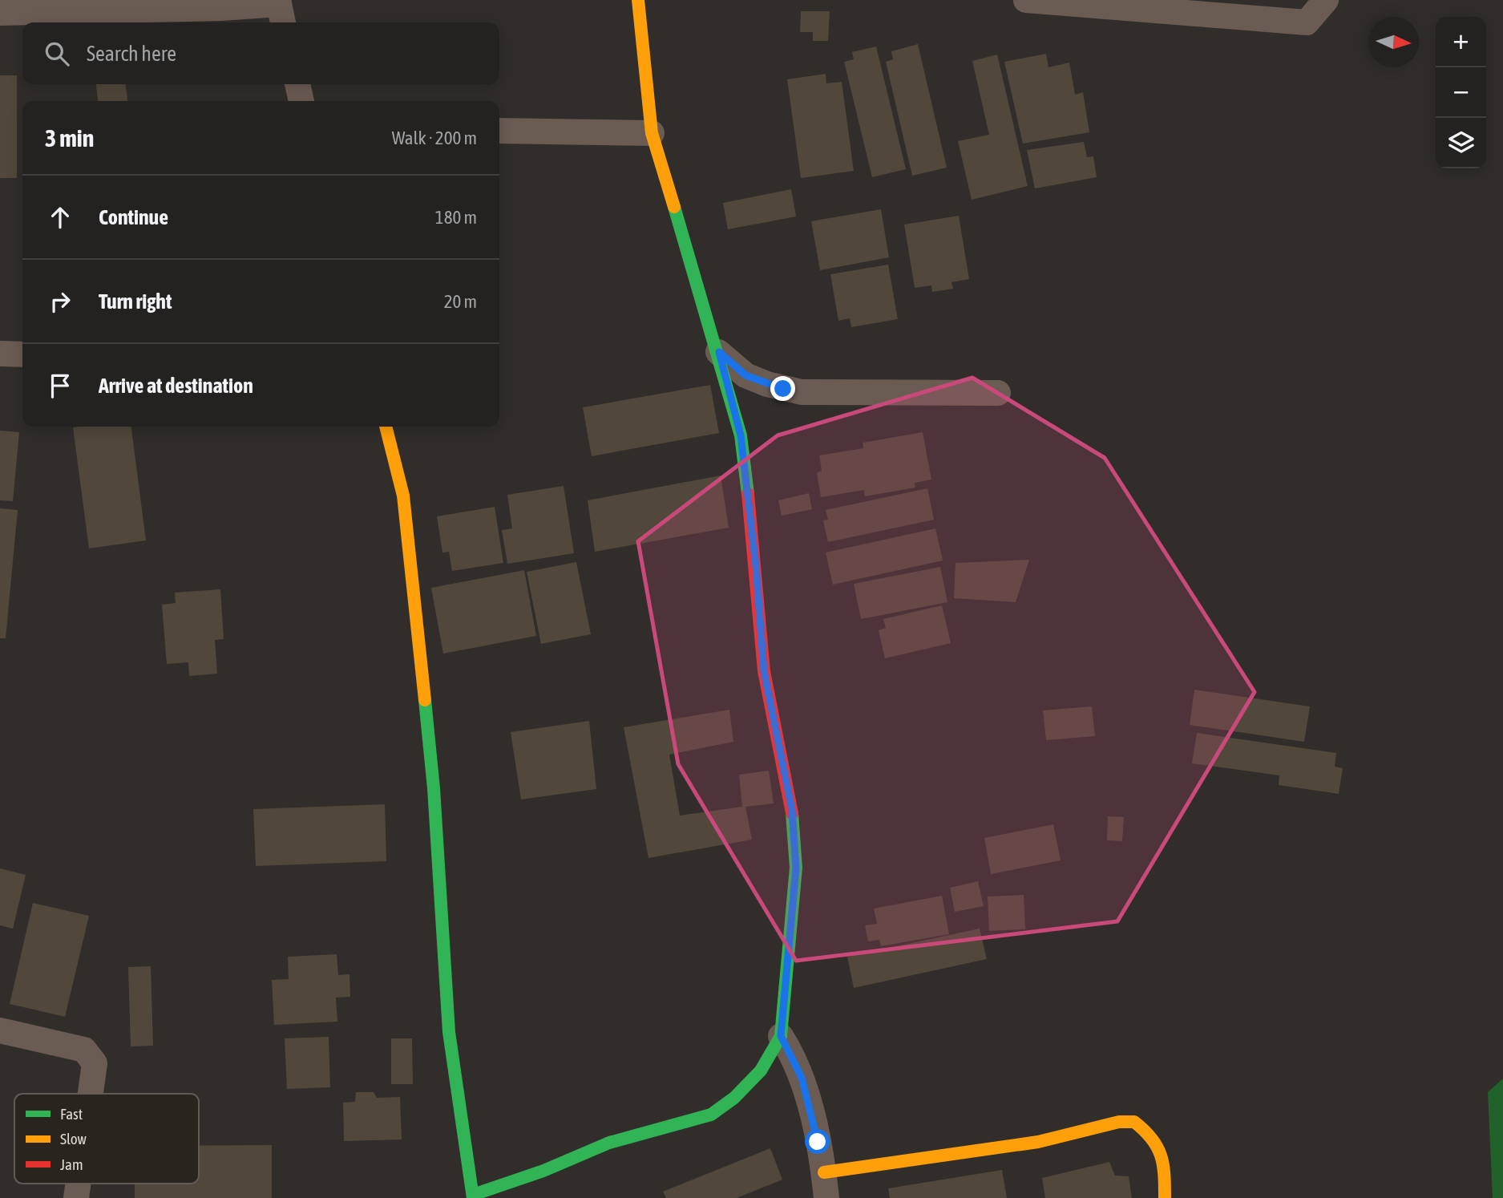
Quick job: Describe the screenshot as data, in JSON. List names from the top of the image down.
{
  "legend": ["Fast", "Slow", "Jam"],
  "north": "right",
  "page": {
    "map_buttons": ["+", "−"],
    "search": "Search here",
    "heading": ["3 min", "Walk · 200 m"],
    "list": [
      ["Continue", "180 m"],
      ["Turn right", "20 m"],
      "Arrive at destination"
    ]
  }
}
